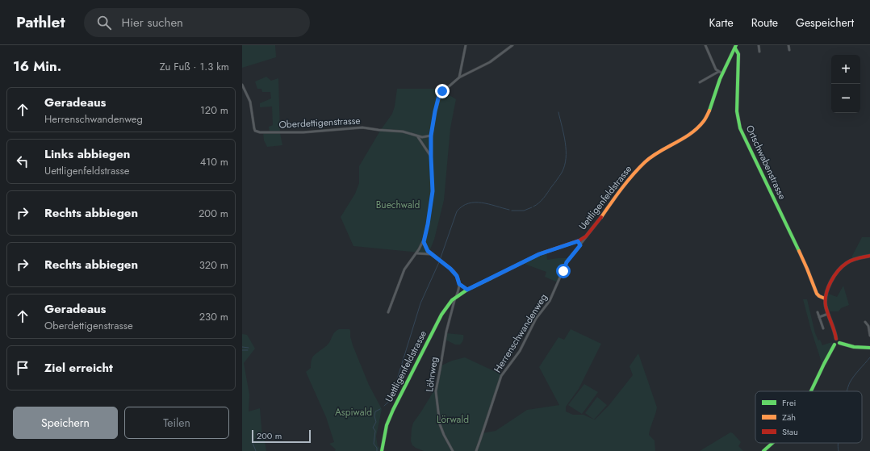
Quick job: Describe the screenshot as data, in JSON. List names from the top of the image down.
{
  "streets": {
    "main road": ["Ortschwabenstrasse", "Uettligenfeldstrasse"],
    "street": ["Oberdettigenstrasse", "Herrenschwandenweg", "Löhrweg"]
  },
  "crossings": [
    ["Ortschwabenstrasse", "Uettligenfeldstrasse"],
    ["Uettligenfeldstrasse", "Herrenschwandenweg"],
    ["Uettligenfeldstrasse", "Löhrweg"]
  ],
  "parks": ["Buechwald", "Aspiwald", "Lörwald"],
  "legend": ["Frei", "Zäh", "Stau"],
  "scale_bar": "200 m",
  "page": {
    "header": "Pathlet",
    "search": "Hier suchen",
    "nav": ["Karte", "Route", "Gespeichert"],
    "heading": ["16 Min.", "Zu Fuß · 1.3 km"],
    "map_buttons": ["+", "−"],
    "list": [
      ["Geradeaus", "Herrenschwandenweg", "120 m"],
      ["Links abbiegen", "Uettligenfeldstrasse", "410 m"],
      ["Rechts abbiegen", "200 m"],
      ["Rechts abbiegen", "320 m"],
      ["Geradeaus", "Oberdettigenstrasse", "230 m"],
      "Ziel erreicht"
    ],
    "buttons": ["Speichern", "Teilen"],
    "scale": "200 m"
  }
}
